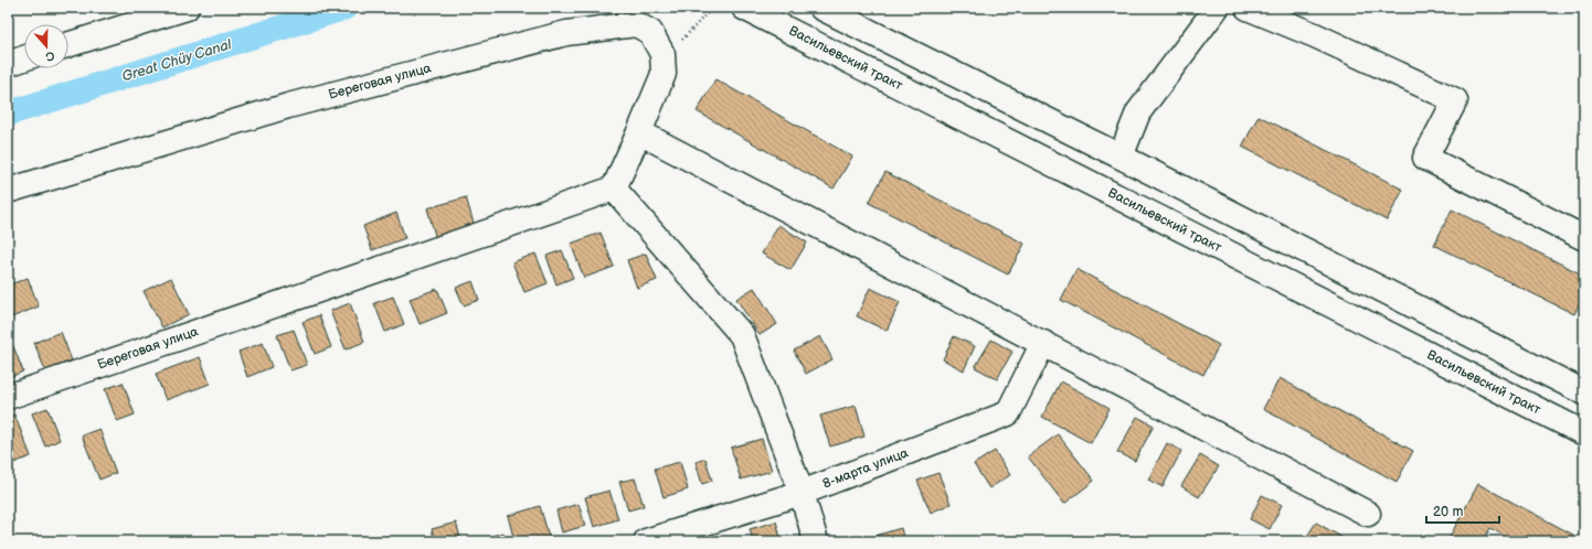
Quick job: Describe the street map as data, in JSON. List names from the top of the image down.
{
  "streets": {
    "street": ["Васильевский тракт", "Береговая улица", "8-марта улица"]
  },
  "water": ["Great Chüy Canal"],
  "scale_bar": "20 m",
  "north": "bottom"
}
